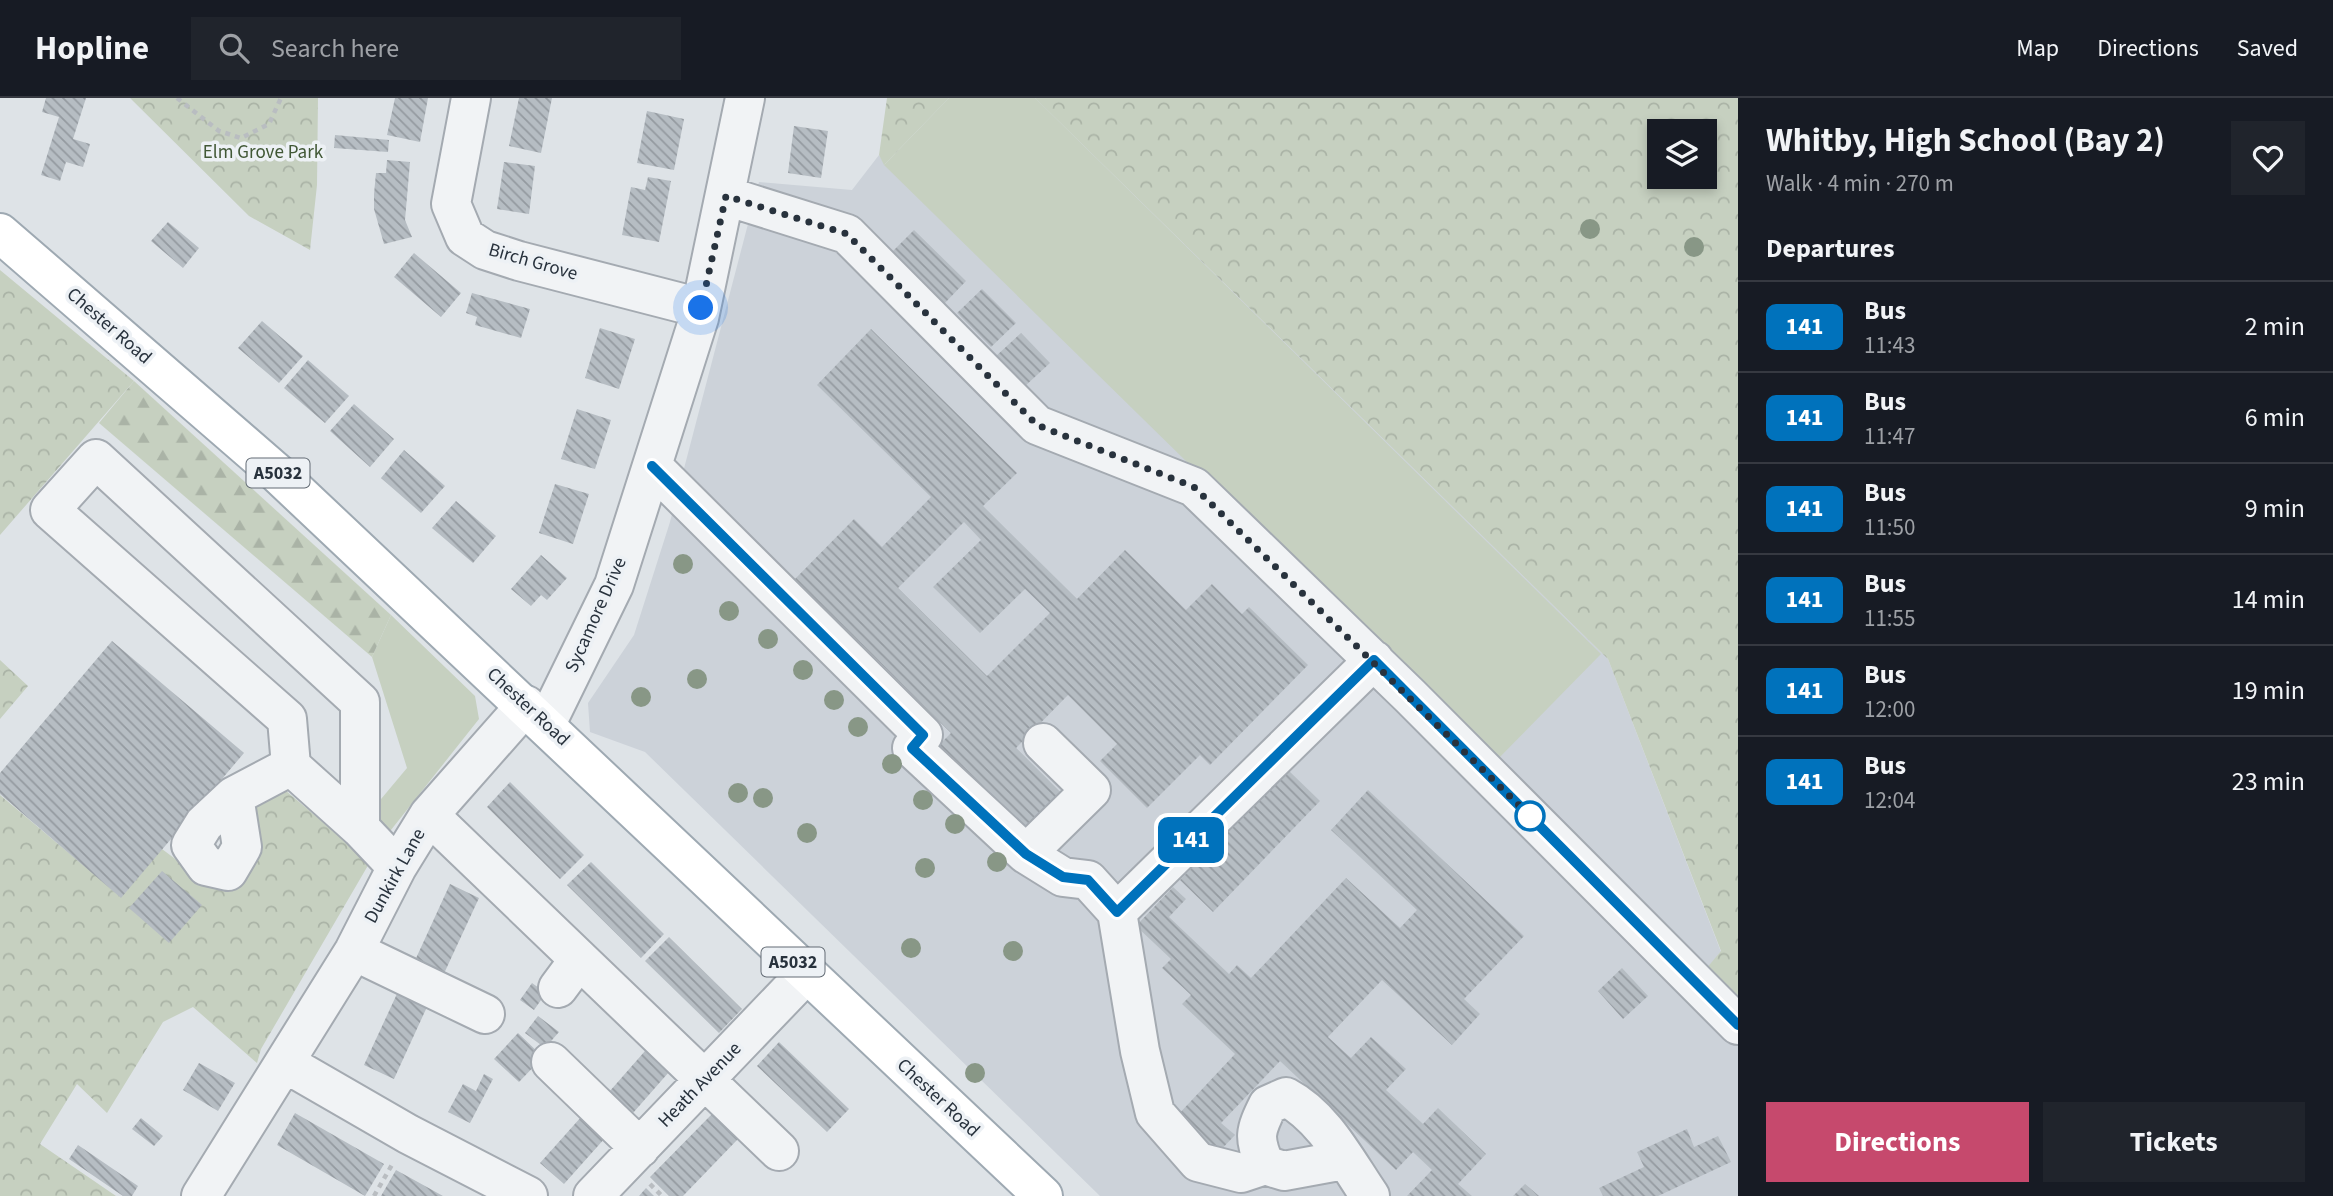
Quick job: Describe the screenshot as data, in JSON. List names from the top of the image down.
{
  "streets": {
    "main road": ["Chester Road", "A5032"],
    "street": [
      "Birch Grove",
      "Sycamore Drive",
      "Dunkirk Lane",
      "Heath Avenue"
    ]
  },
  "crossings": [
    ["Birch Grove", "Sycamore Drive"],
    ["Chester Road", "Sycamore Drive"],
    ["Chester Road", "Dunkirk Lane"],
    ["Chester Road", "Heath Avenue"],
    ["Sycamore Drive", "Dunkirk Lane"]
  ],
  "parks": ["Elm Grove Park"],
  "lines": ["bus line 141"],
  "page": {
    "header": "Hopline",
    "search": "Search here",
    "nav": ["Map", "Directions", "Saved"],
    "on_map": "141",
    "heading": [
      ["Whitby, High School (Bay 2)", "Walk · 4 min · 270 m"],
      "Departures"
    ],
    "list": [
      {
        "mark": "141",
        "name": "Bus",
        "note": "11:43",
        "value": "2 min"
      },
      {
        "mark": "141",
        "name": "Bus",
        "note": "11:47",
        "value": "6 min"
      },
      {
        "mark": "141",
        "name": "Bus",
        "note": "11:50",
        "value": "9 min"
      },
      {
        "mark": "141",
        "name": "Bus",
        "note": "11:55",
        "value": "14 min"
      },
      {
        "mark": "141",
        "name": "Bus",
        "note": "12:00",
        "value": "19 min"
      },
      {
        "mark": "141",
        "name": "Bus",
        "note": "12:04",
        "value": "23 min"
      }
    ],
    "buttons": ["Directions", "Tickets"]
  }
}
